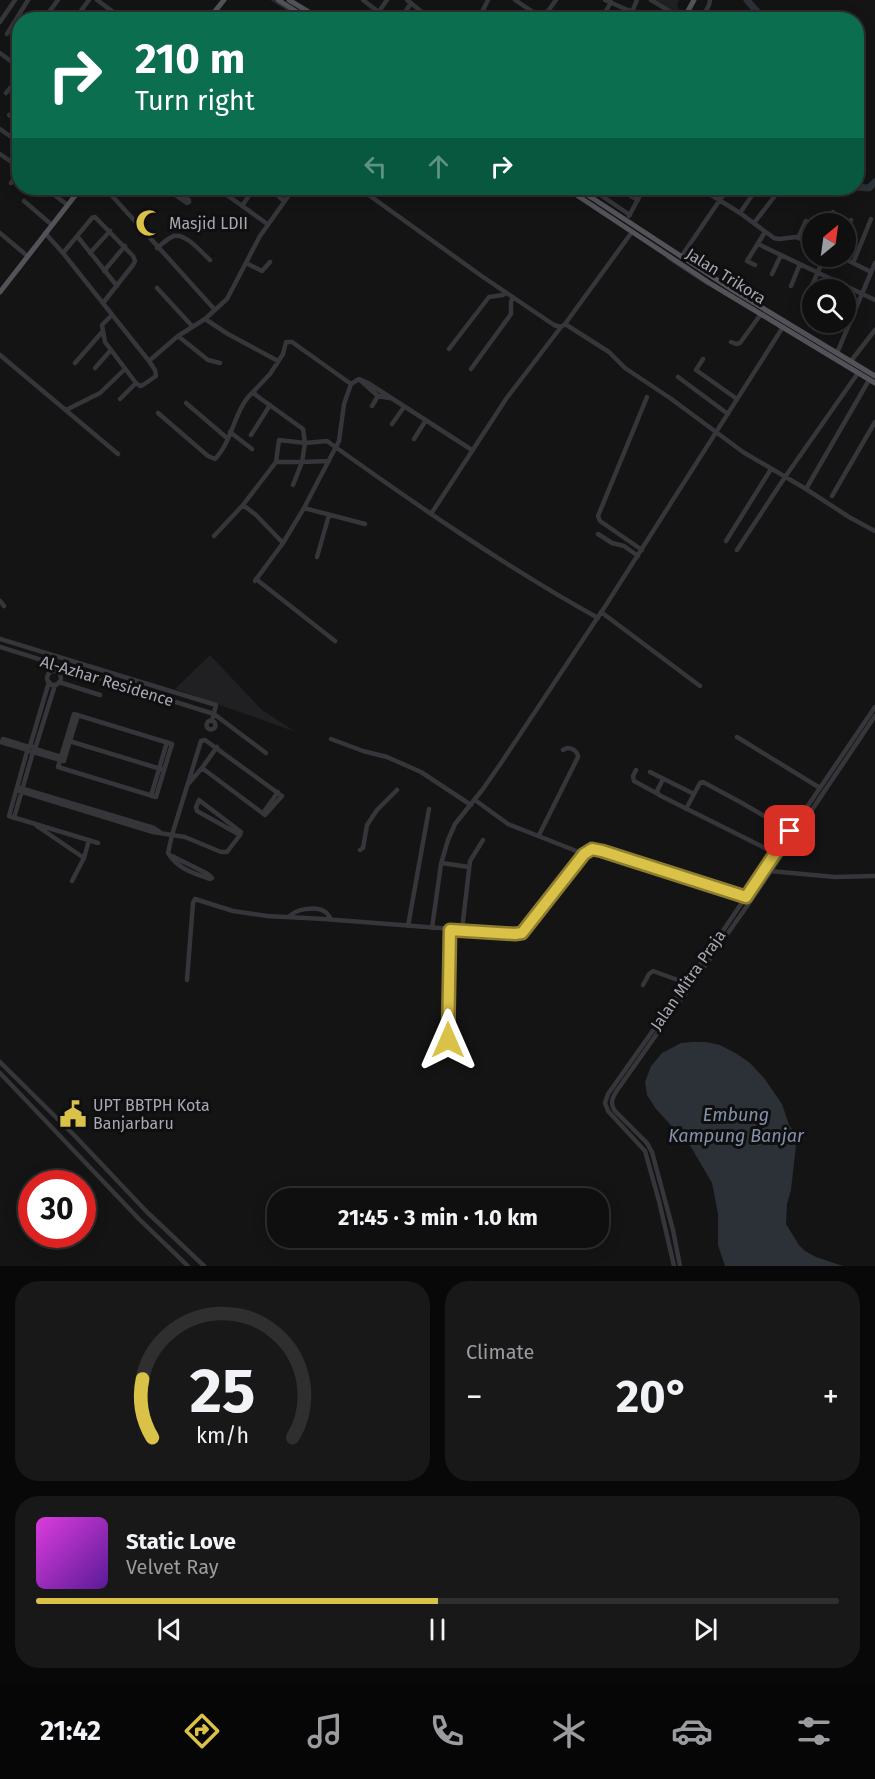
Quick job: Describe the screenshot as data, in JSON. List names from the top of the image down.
{
  "streets": {
    "main road": ["Jalan Trikora"],
    "street": ["Al-Azhar Residence", "Jalan Mitra Praja"]
  },
  "water": ["Embung Kampung Banjar"],
  "places": {
    "mosque": ["Masjid LDII"],
    "public building": ["UPT BBTPH Kota Banjarbaru"]
  },
  "north": "top right",
  "page": {
    "turn": ["210 m", "Turn right"],
    "limit": "30",
    "trip": "21:45 · 3 min · 1.0 km",
    "tile": "Climate",
    "heat": ["−", "20°", "+"],
    "song": ["Static Love", "Velvet Ray"],
    "tabs": "21:42",
    "gauge": ["25", "km/h"]
  }
}
